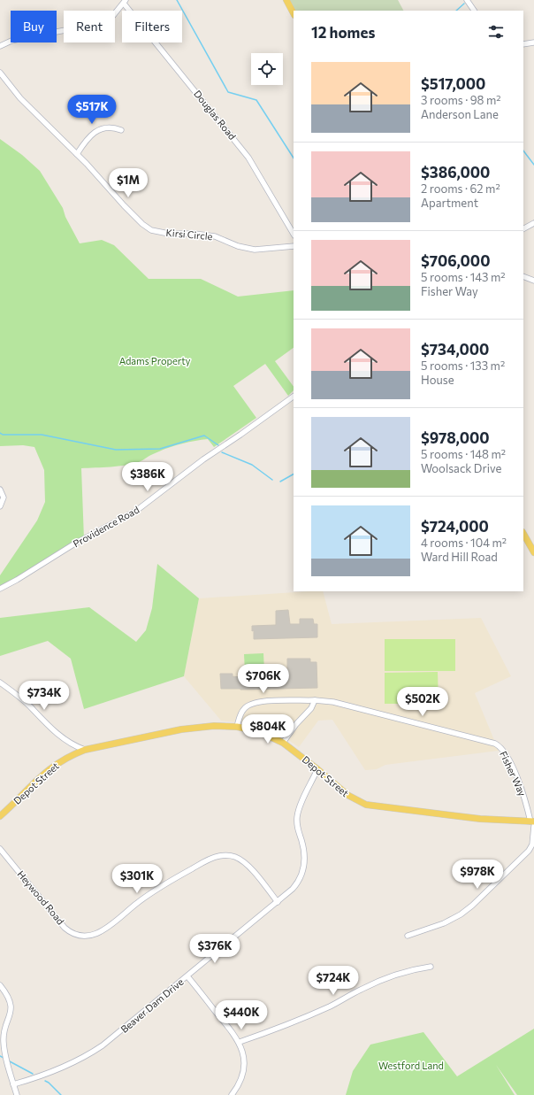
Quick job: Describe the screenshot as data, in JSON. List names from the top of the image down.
{
  "streets": {
    "main road": ["Depot Street"],
    "street": [
      "Douglas Road",
      "Kirsi Circle",
      "Providence Road",
      "Fisher Way",
      "Heywood Road",
      "Beaver Dam Drive"
    ]
  },
  "crossings": [
    ["Fisher Way", "Depot Street"],
    ["Depot Street", "Beaver Dam Drive"],
    ["Heywood Road", "Beaver Dam Drive"]
  ],
  "parks": ["Adams Property", "Westford Land"],
  "page": {
    "chip": ["Buy", "Rent", "Filters"],
    "heading": "12 homes",
    "list": [
      {
        "name": "$517,000",
        "note": "3 rooms · 98 m² · Anderson Lane"
      },
      {
        "name": "$386,000",
        "note": "2 rooms · 62 m² · Apartment"
      },
      {
        "name": "$706,000",
        "note": "5 rooms · 143 m² · Fisher Way"
      },
      {
        "name": "$734,000",
        "note": "5 rooms · 133 m² · House"
      },
      {
        "name": "$978,000",
        "note": "5 rooms · 148 m² · Woolsack Drive"
      },
      {
        "name": "$724,000",
        "note": "4 rooms · 104 m² · Ward Hill Road"
      }
    ],
    "price": [
      "$517K",
      "$1M",
      "$386K",
      "$706K",
      "$734K",
      "$502K",
      "$804K",
      "$978K",
      "$301K",
      "$376K",
      "$724K",
      "$440K"
    ]
  }
}
